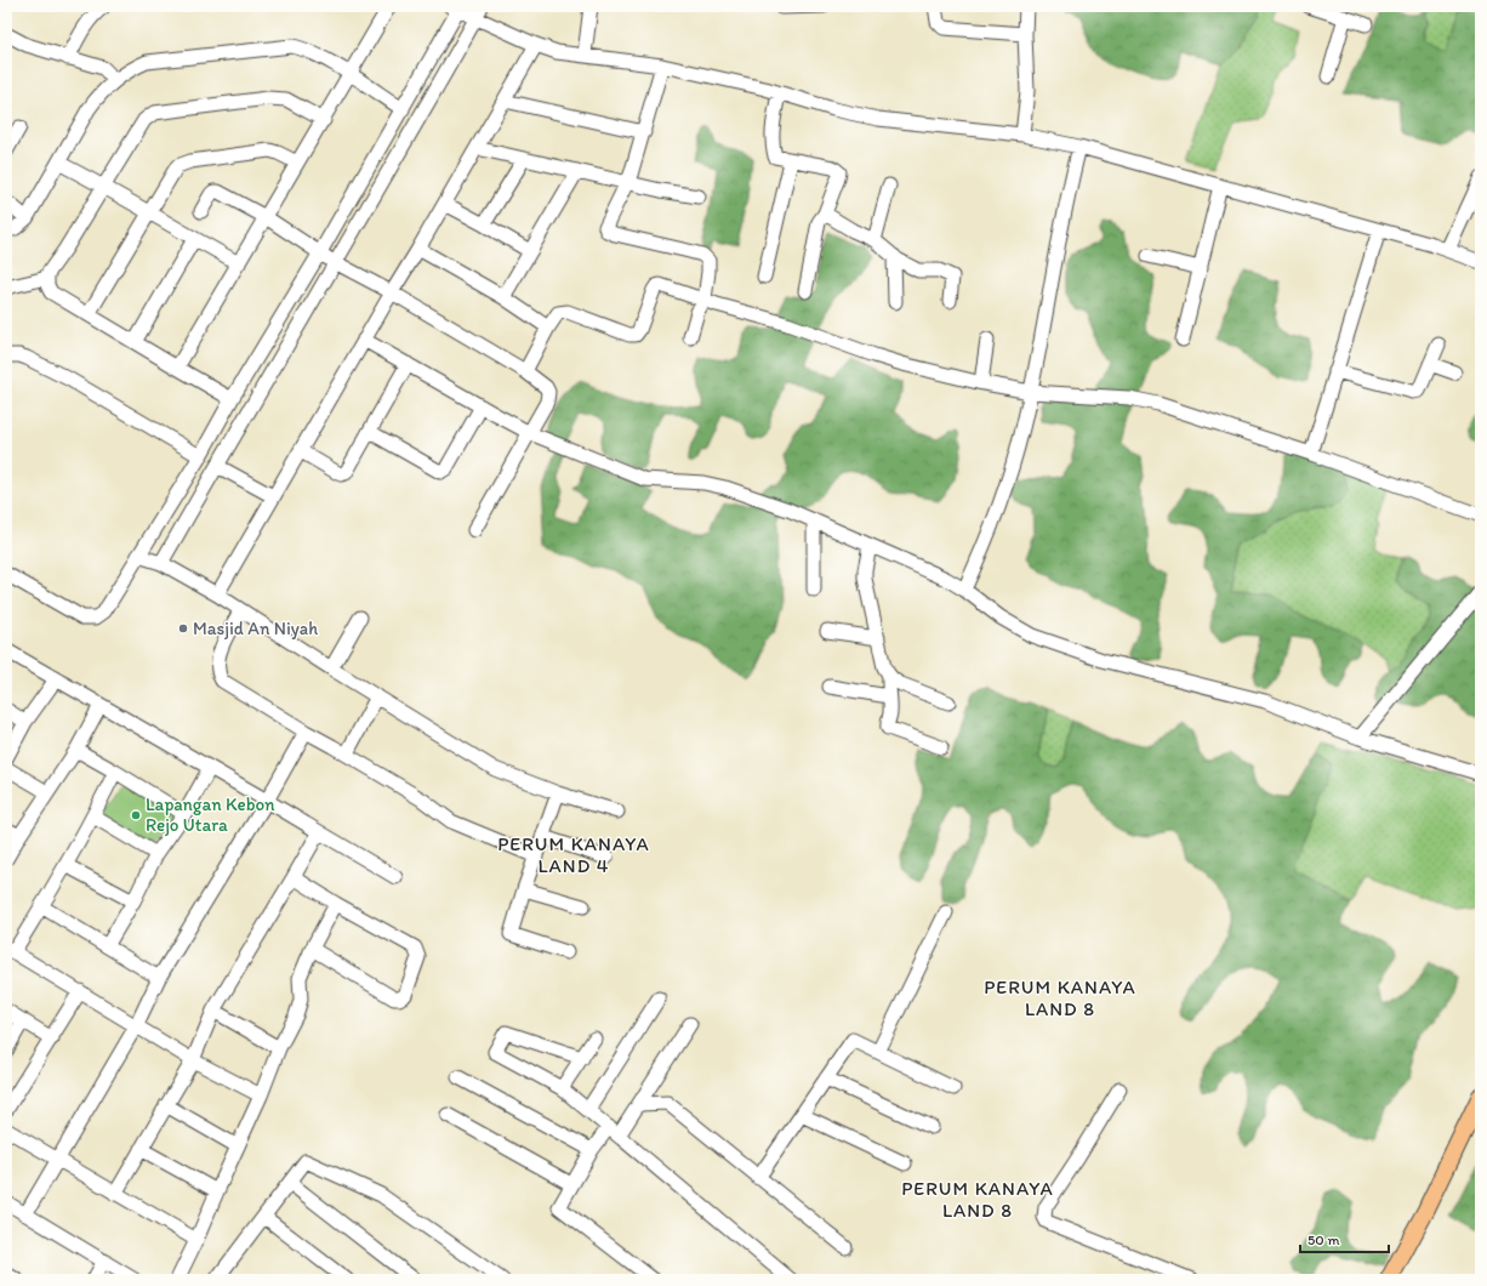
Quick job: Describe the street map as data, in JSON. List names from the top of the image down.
{
  "districts": ["PERUM KANAYA LAND 4", "PERUM KANAYA LAND 8", "PERUM KANAYA LAND 8"],
  "places": ["Masjid An Niyah", "Lapangan Kebon Rejo Utara"],
  "scale_bar": "50 m"
}
